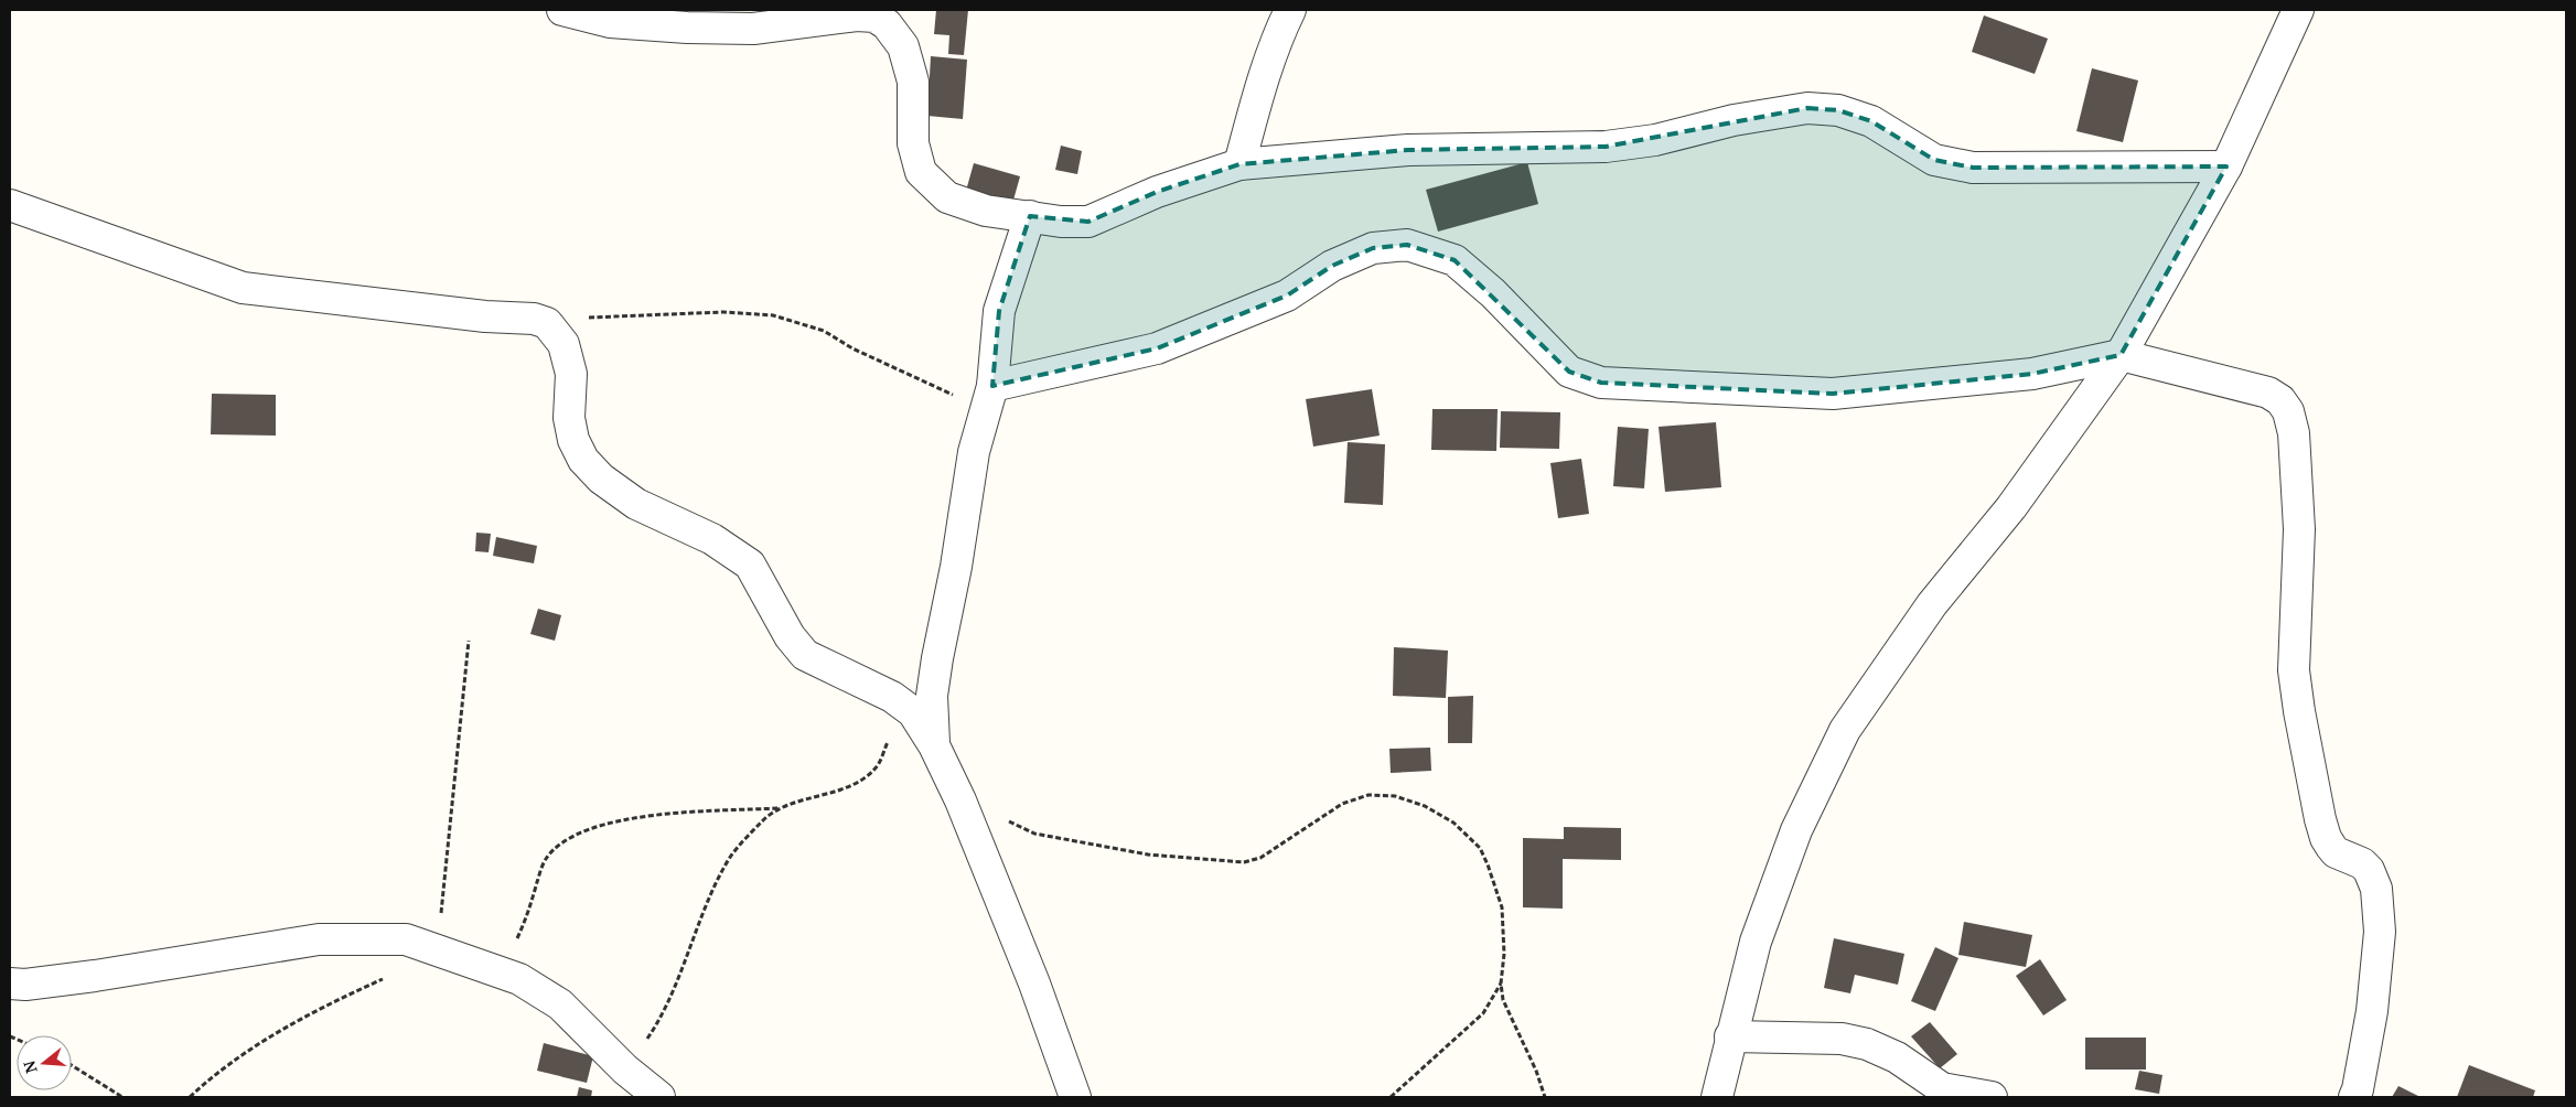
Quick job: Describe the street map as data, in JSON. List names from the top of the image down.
{
  "north": "left"
}
